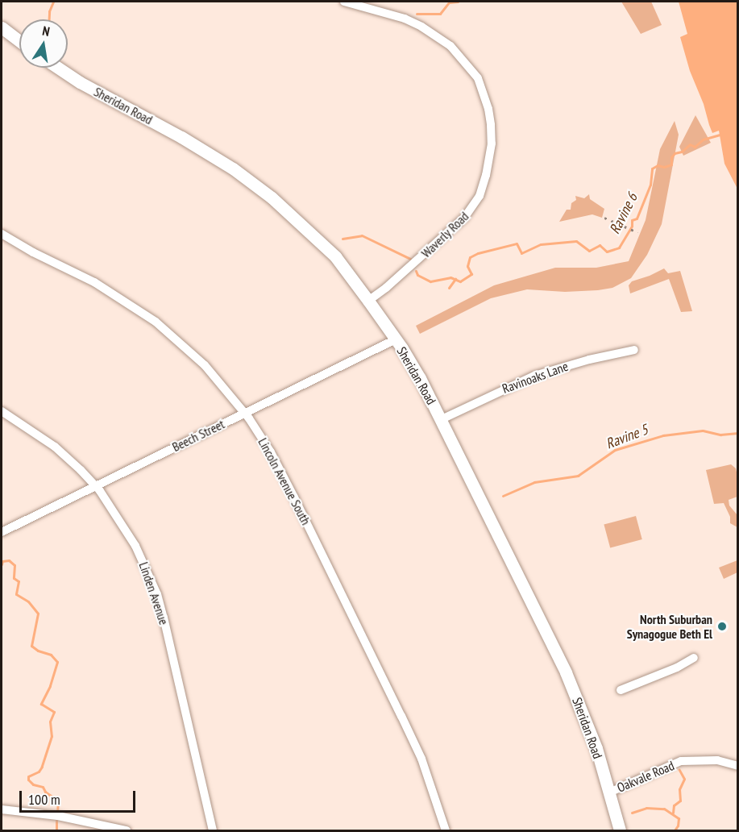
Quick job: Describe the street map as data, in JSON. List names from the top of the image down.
{
  "streets": {
    "street": [
      "Sheridan Road",
      "Waverly Road",
      "Ravinoaks Lane",
      "Beech Street",
      "Lincoln Avenue South",
      "Linden Avenue",
      "Oakvale Road"
    ]
  },
  "crossings": [
    ["Sheridan Road", "Waverly Road"],
    ["Sheridan Road", "Ravinoaks Lane"],
    ["Sheridan Road", "Beech Street"],
    ["Sheridan Road", "Oakvale Road"],
    ["Beech Street", "Lincoln Avenue South"],
    ["Beech Street", "Linden Avenue"]
  ],
  "water": ["Ravine 6", "Ravine 5"],
  "places": ["North Suburban Synagogue Beth El"],
  "scale_bar": "100 m",
  "north": "top"
}
